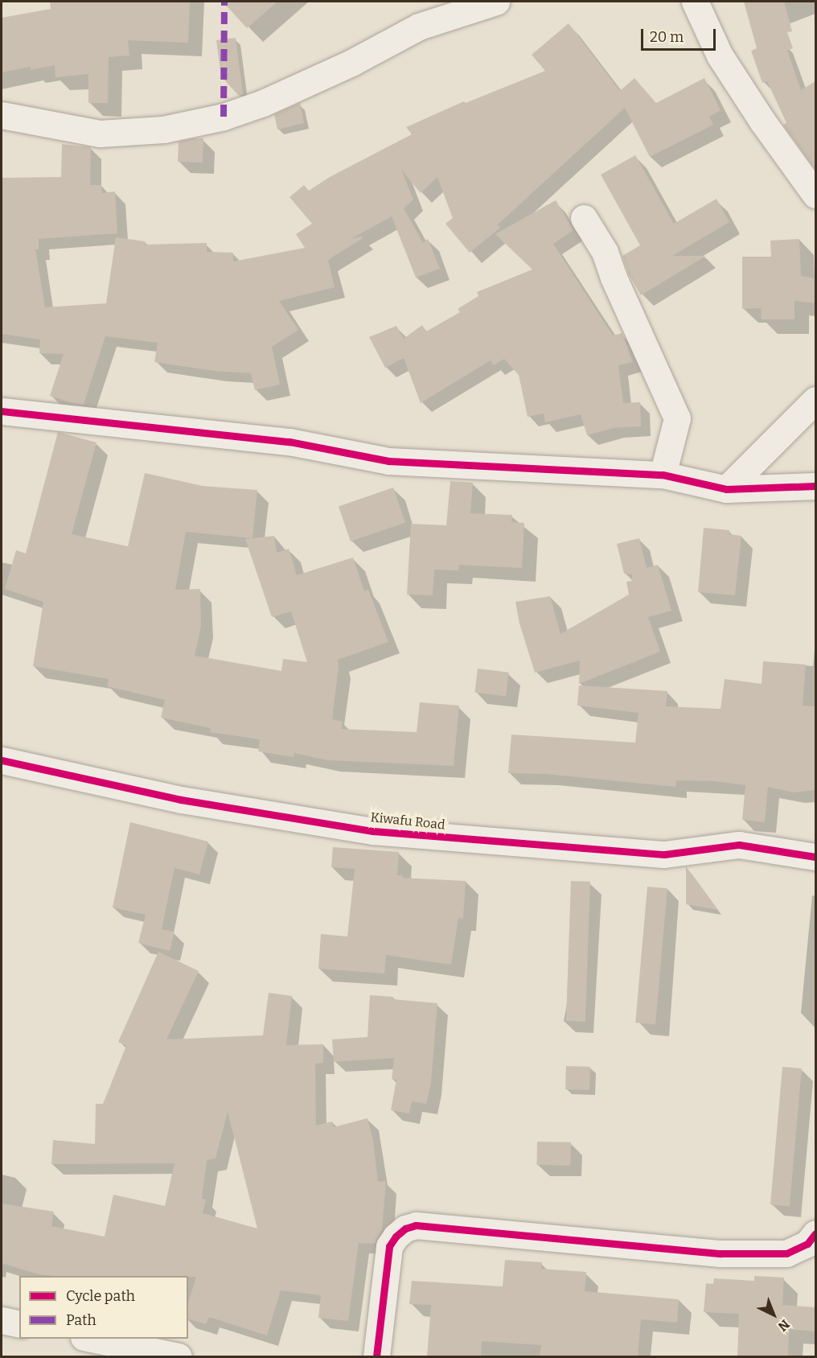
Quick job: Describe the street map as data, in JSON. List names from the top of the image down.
{
  "streets": {
    "street": ["Kiwafu Road"]
  },
  "legend": ["Cycle path", "Path"],
  "scale_bar": "20 m",
  "north": "bottom right"
}
